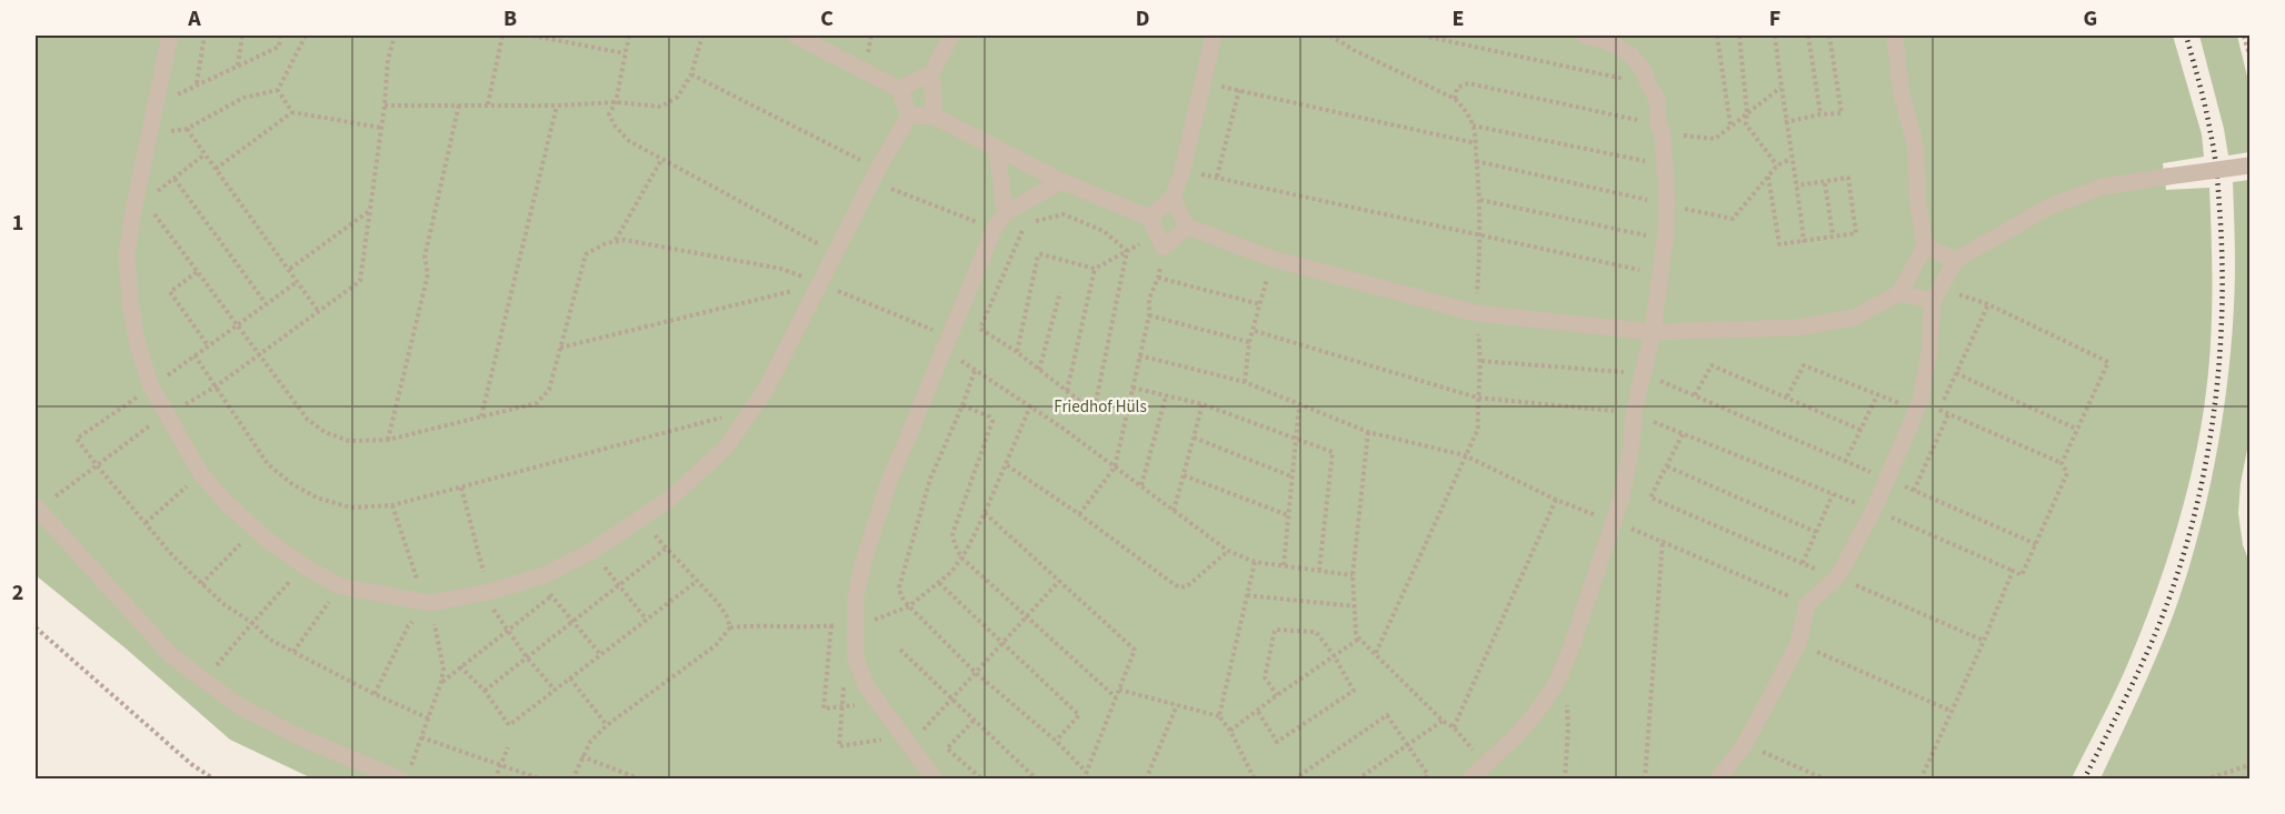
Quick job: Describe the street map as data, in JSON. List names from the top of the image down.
{
  "parks": ["Friedhof Hüls"],
  "grid": {
    "columns": [
      "A",
      "B",
      "C",
      "D",
      "E",
      "F",
      "G"
    ],
    "rows": ["1", "2"]
  }
}
